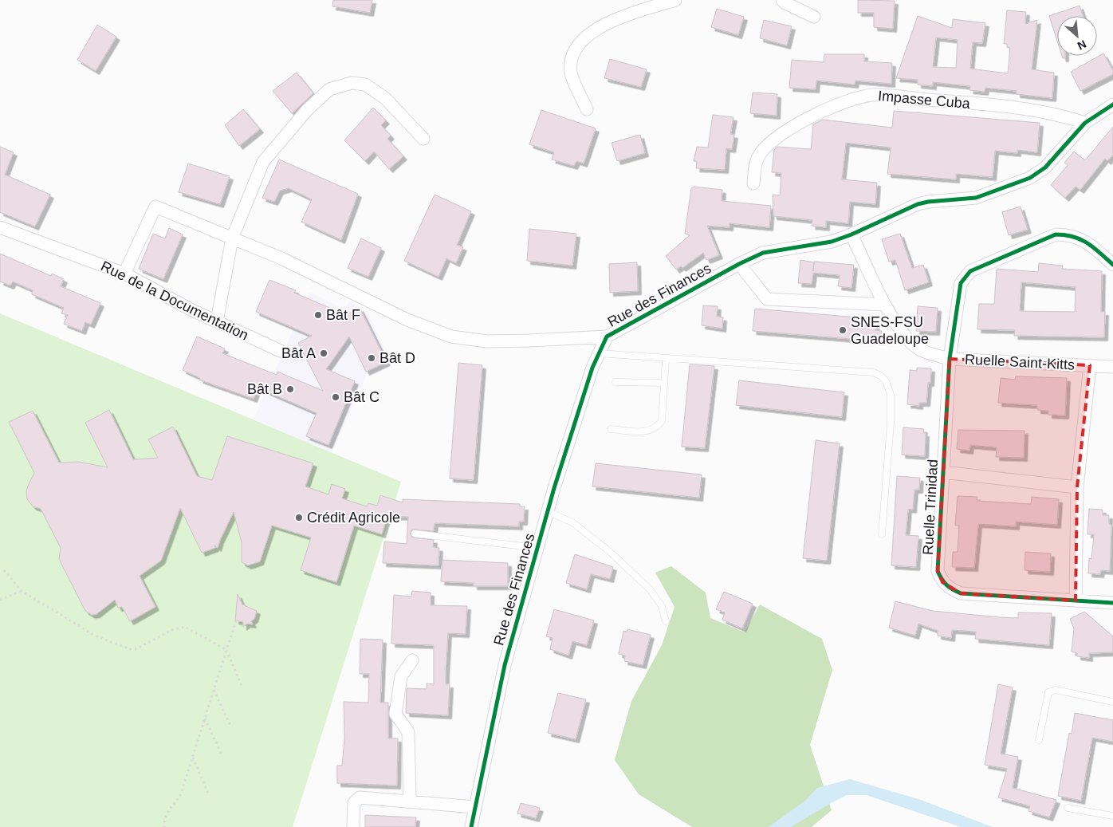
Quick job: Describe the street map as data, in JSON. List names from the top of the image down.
{
  "streets": {
    "street": [
      "Impasse Cuba",
      "Rue des Finances",
      "Rue de la Documentation",
      "Ruelle Saint-Kitts",
      "Ruelle Trinidad"
    ]
  },
  "crossings": [
    ["Impasse Cuba", "Rue des Finances"],
    ["Rue des Finances", "Ruelle Saint-Kitts"],
    ["Ruelle Saint-Kitts", "Ruelle Trinidad"]
  ],
  "places": [
    "Bât F",
    "SNES-FSU Guadeloupe",
    "Bât A",
    "Bât D",
    "Bât B",
    "Bât C",
    "Crédit Agricole"
  ],
  "north": "bottom right"
}
